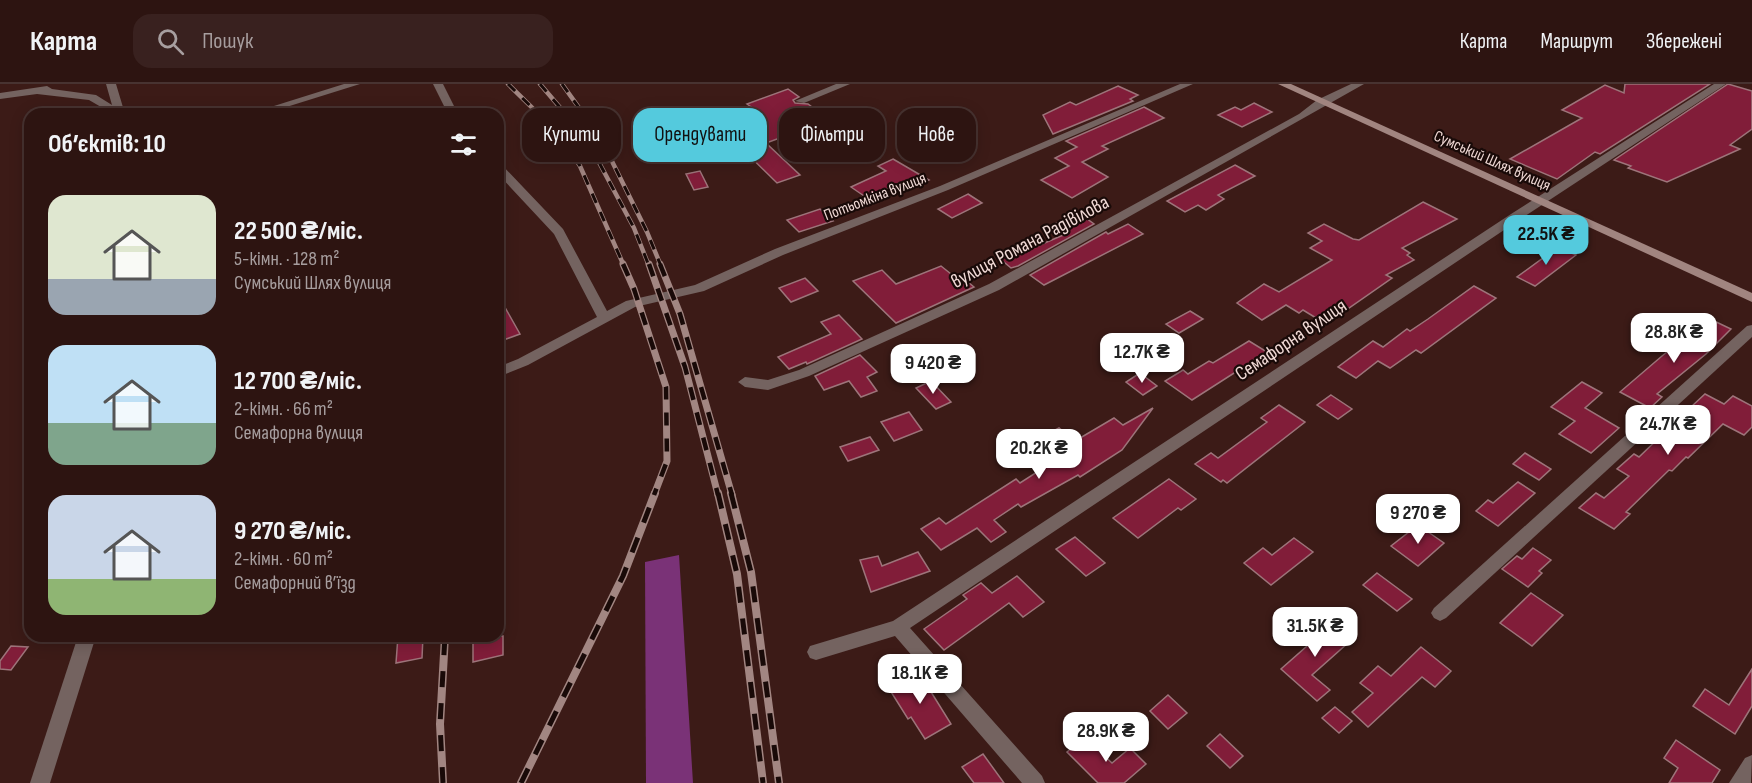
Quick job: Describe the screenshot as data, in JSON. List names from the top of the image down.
{
  "streets": {
    "main road": ["Сумський Шлях вулиця"],
    "street": ["Потьомкіна вулиця", "вулиця Романа Радівілова", "Семафорна вулиця"]
  },
  "crossings": [
    ["Сумський Шлях вулиця", "вулиця Романа Радівілова"],
    ["Сумський Шлях вулиця", "Семафорна вулиця"]
  ],
  "page": {
    "header": "Карта",
    "search": "Пошук",
    "nav": ["Карта", "Маршрут", "Збережені"],
    "chip": [
      "Купити",
      "Орендувати",
      "Фільтри",
      "Нове"
    ],
    "heading": "Об’єктів: 10",
    "list": [
      {
        "name": "22 500 ₴/міс.",
        "note": "5-кімн. · 128 m² · Сумський Шлях вулиця"
      },
      {
        "name": "12 700 ₴/міс.",
        "note": "2-кімн. · 66 m² · Семафорна вулиця"
      },
      {
        "name": "9 270 ₴/міс.",
        "note": "2-кімн. · 60 m² · Семафорний в’їзд"
      }
    ],
    "price": [
      "22.5K ₴",
      "28.8K ₴",
      "12.7K ₴",
      "9 420 ₴",
      "24.7K ₴",
      "20.2K ₴",
      "9 270 ₴",
      "31.5K ₴",
      "18.1K ₴",
      "28.9K ₴"
    ]
  }
}
